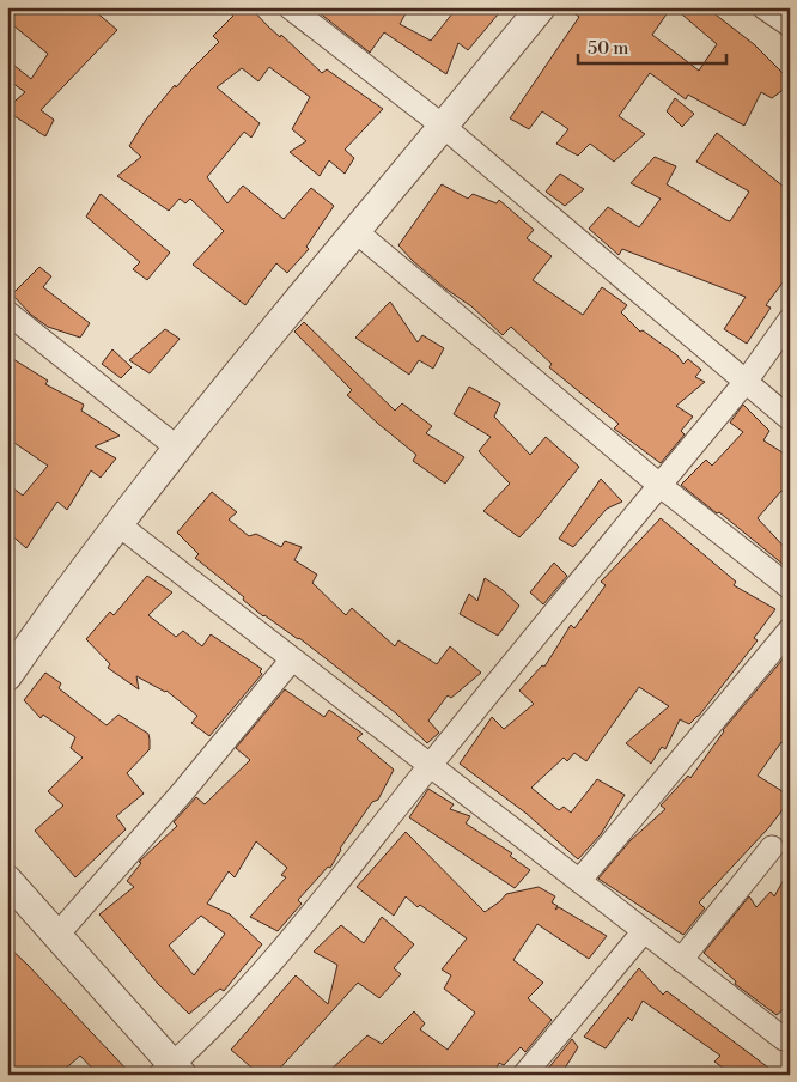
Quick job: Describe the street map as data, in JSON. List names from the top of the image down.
{
  "scale_bar": "50 m"
}
